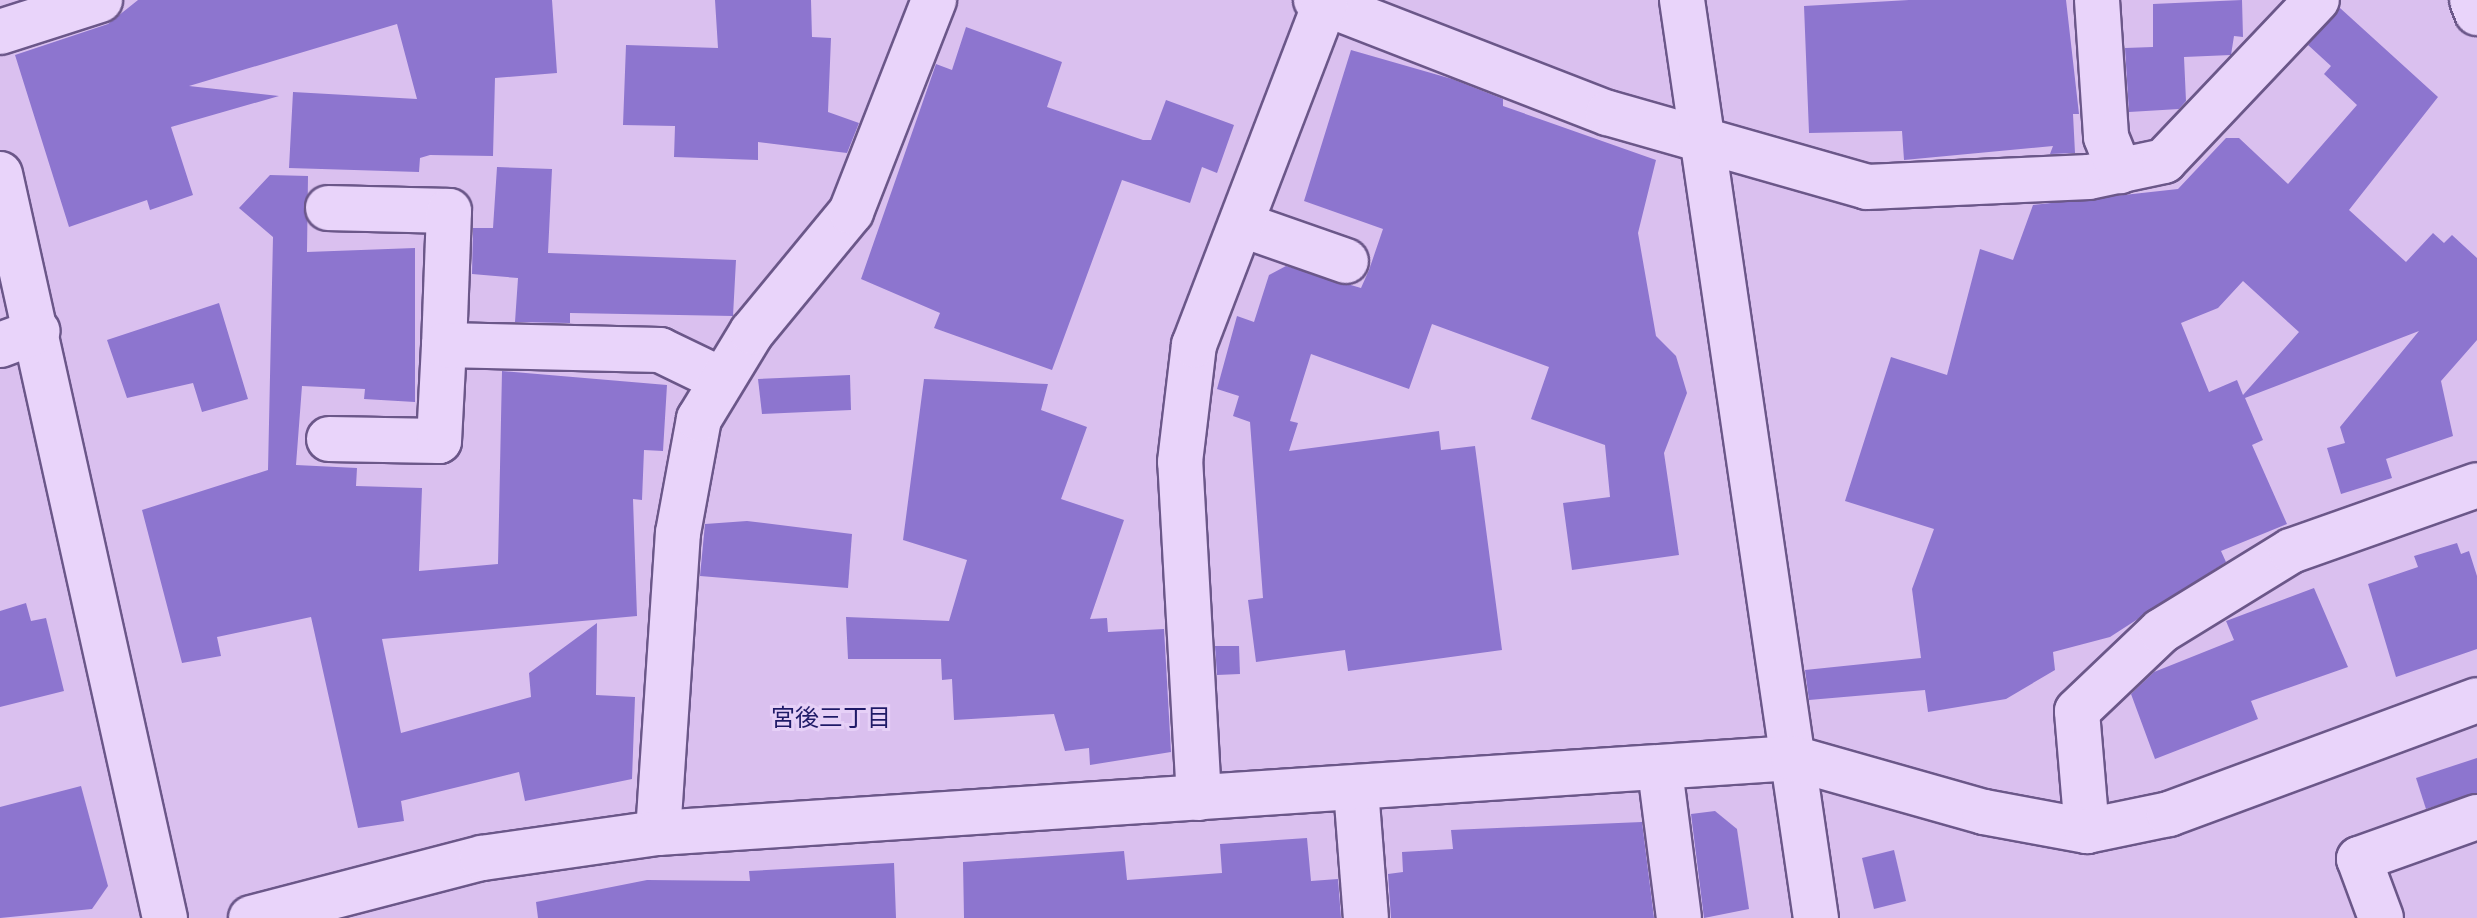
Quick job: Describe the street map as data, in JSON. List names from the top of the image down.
{
  "districts": ["宮後三丁目"]
}
